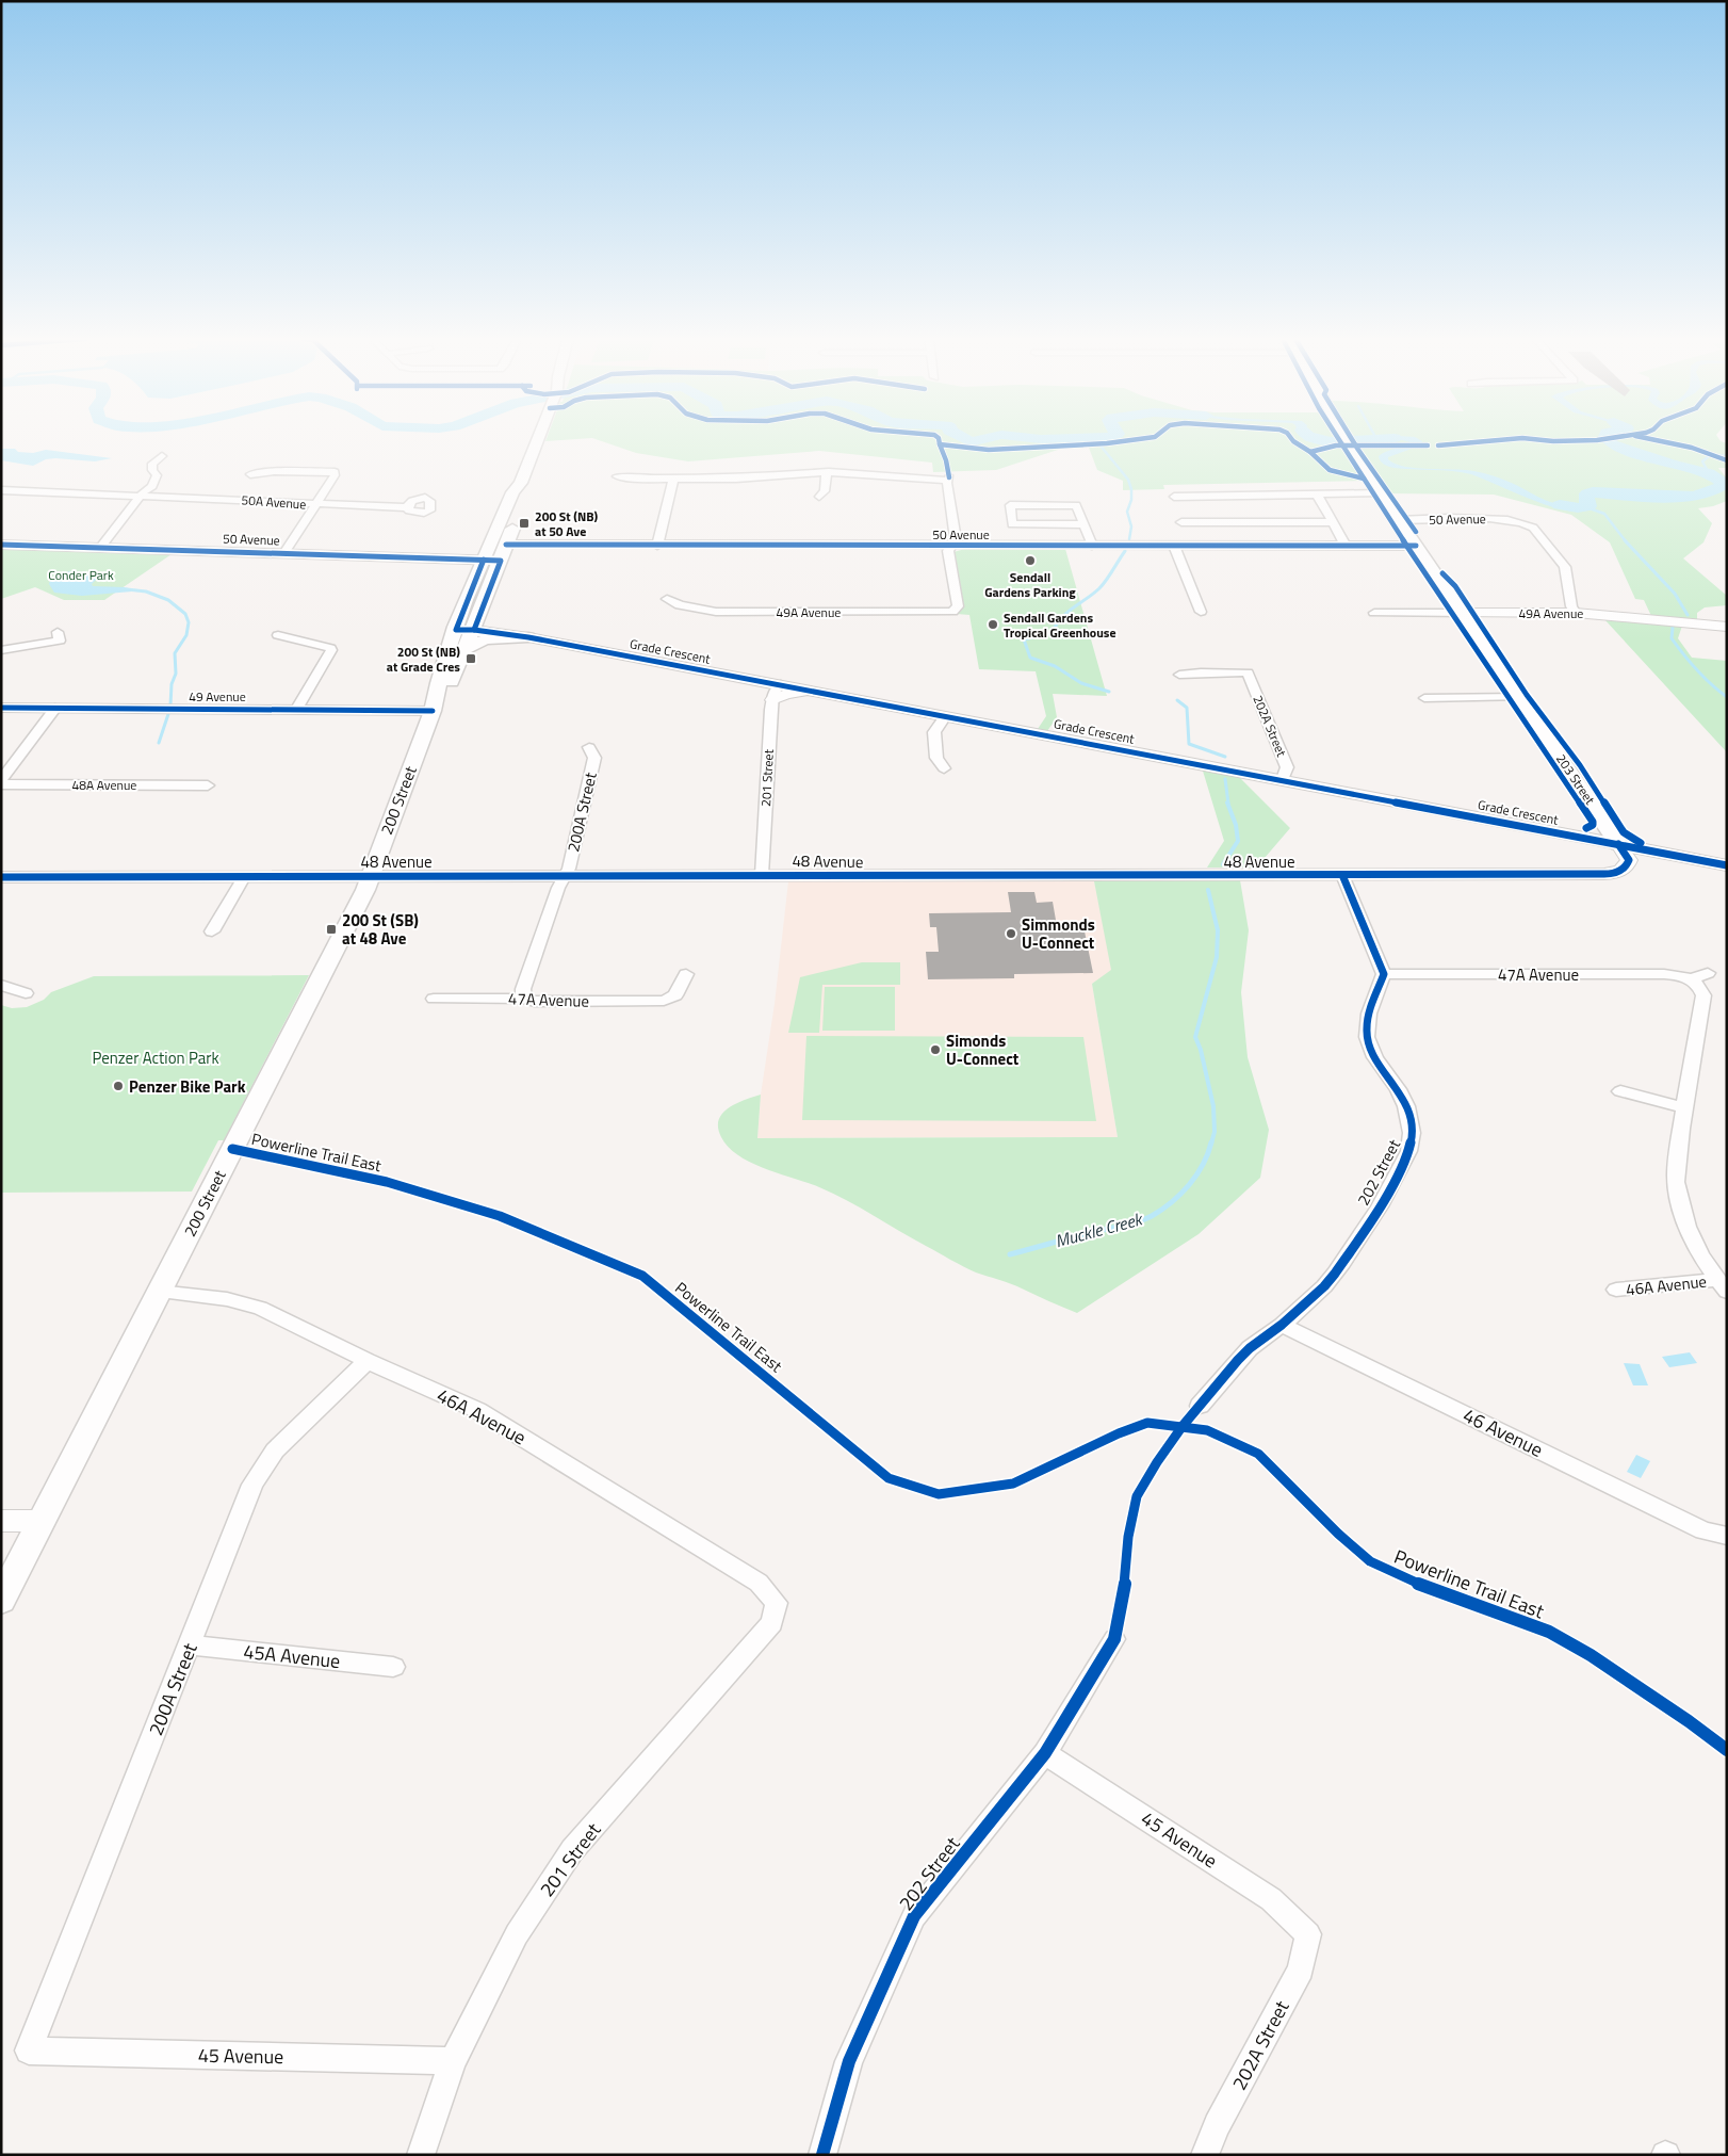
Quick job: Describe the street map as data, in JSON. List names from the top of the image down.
{
  "streets": {
    "main road": ["203 Street", "200 Street"],
    "street": [
      "50A Avenue",
      "50 Avenue",
      "49A Avenue",
      "Grade Crescent",
      "49 Avenue",
      "202A Street",
      "201 Street",
      "48A Avenue",
      "200A Street",
      "48 Avenue",
      "47A Avenue",
      "202 Street",
      "46A Avenue",
      "46 Avenue",
      "45A Avenue",
      "45 Avenue"
    ],
    "cycle path": ["Powerline Trail East"]
  },
  "crossings": [
    ["50 Avenue", "49A Avenue"],
    ["50 Avenue", "203 Street"],
    ["50 Avenue", "200 Street"],
    ["49A Avenue", "203 Street"],
    ["Grade Crescent", "202A Street"],
    ["Grade Crescent", "201 Street"],
    ["Grade Crescent", "203 Street"],
    ["Grade Crescent", "200 Street"],
    ["Grade Crescent", "48 Avenue"],
    ["49 Avenue", "200 Street"],
    ["202A Street", "45 Avenue"],
    ["201 Street", "48 Avenue"],
    ["201 Street", "46A Avenue"],
    ["201 Street", "45 Avenue"],
    ["203 Street", "48 Avenue"],
    ["200 Street", "48 Avenue"],
    ["200 Street", "46A Avenue"],
    ["200A Street", "48 Avenue"],
    ["200A Street", "47A Avenue"],
    ["200A Street", "46A Avenue"],
    ["200A Street", "45A Avenue"],
    ["200A Street", "45 Avenue"],
    ["47A Avenue", "202 Street"],
    ["202 Street", "46 Avenue"],
    ["202 Street", "45 Avenue"]
  ],
  "water": ["Muckle Creek"],
  "parks": ["Conder Park", "Penzer Action Park"],
  "places": {
    "transit": ["200 St (NB) at 50 Ave", "200 St (NB) at Grade Cres", "200 St (SB) at 48 Ave"],
    "other": [
      "Sendall Gardens Parking",
      "Sendall Gardens Tropical Greenhouse",
      "Simmonds U-Connect",
      "Simonds U-Connect",
      "Penzer Bike Park"
    ]
  }
}
